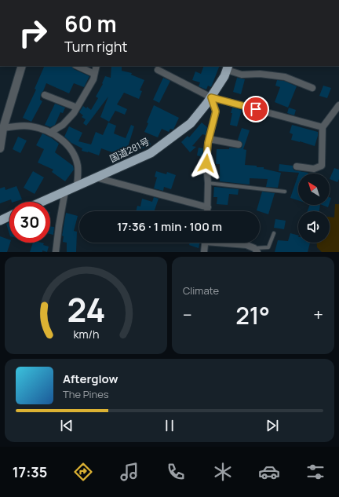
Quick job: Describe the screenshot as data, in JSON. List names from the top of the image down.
{
  "streets": {
    "highway": ["国道281号"]
  },
  "north": "top left",
  "page": {
    "turn": ["60 m", "Turn right"],
    "limit": "30",
    "trip": "17:36 · 1 min · 100 m",
    "tile": "Climate",
    "heat": ["−", "21°", "+"],
    "song": ["Afterglow", "The Pines"],
    "tabs": "17:35",
    "gauge": ["24", "km/h"]
  }
}
